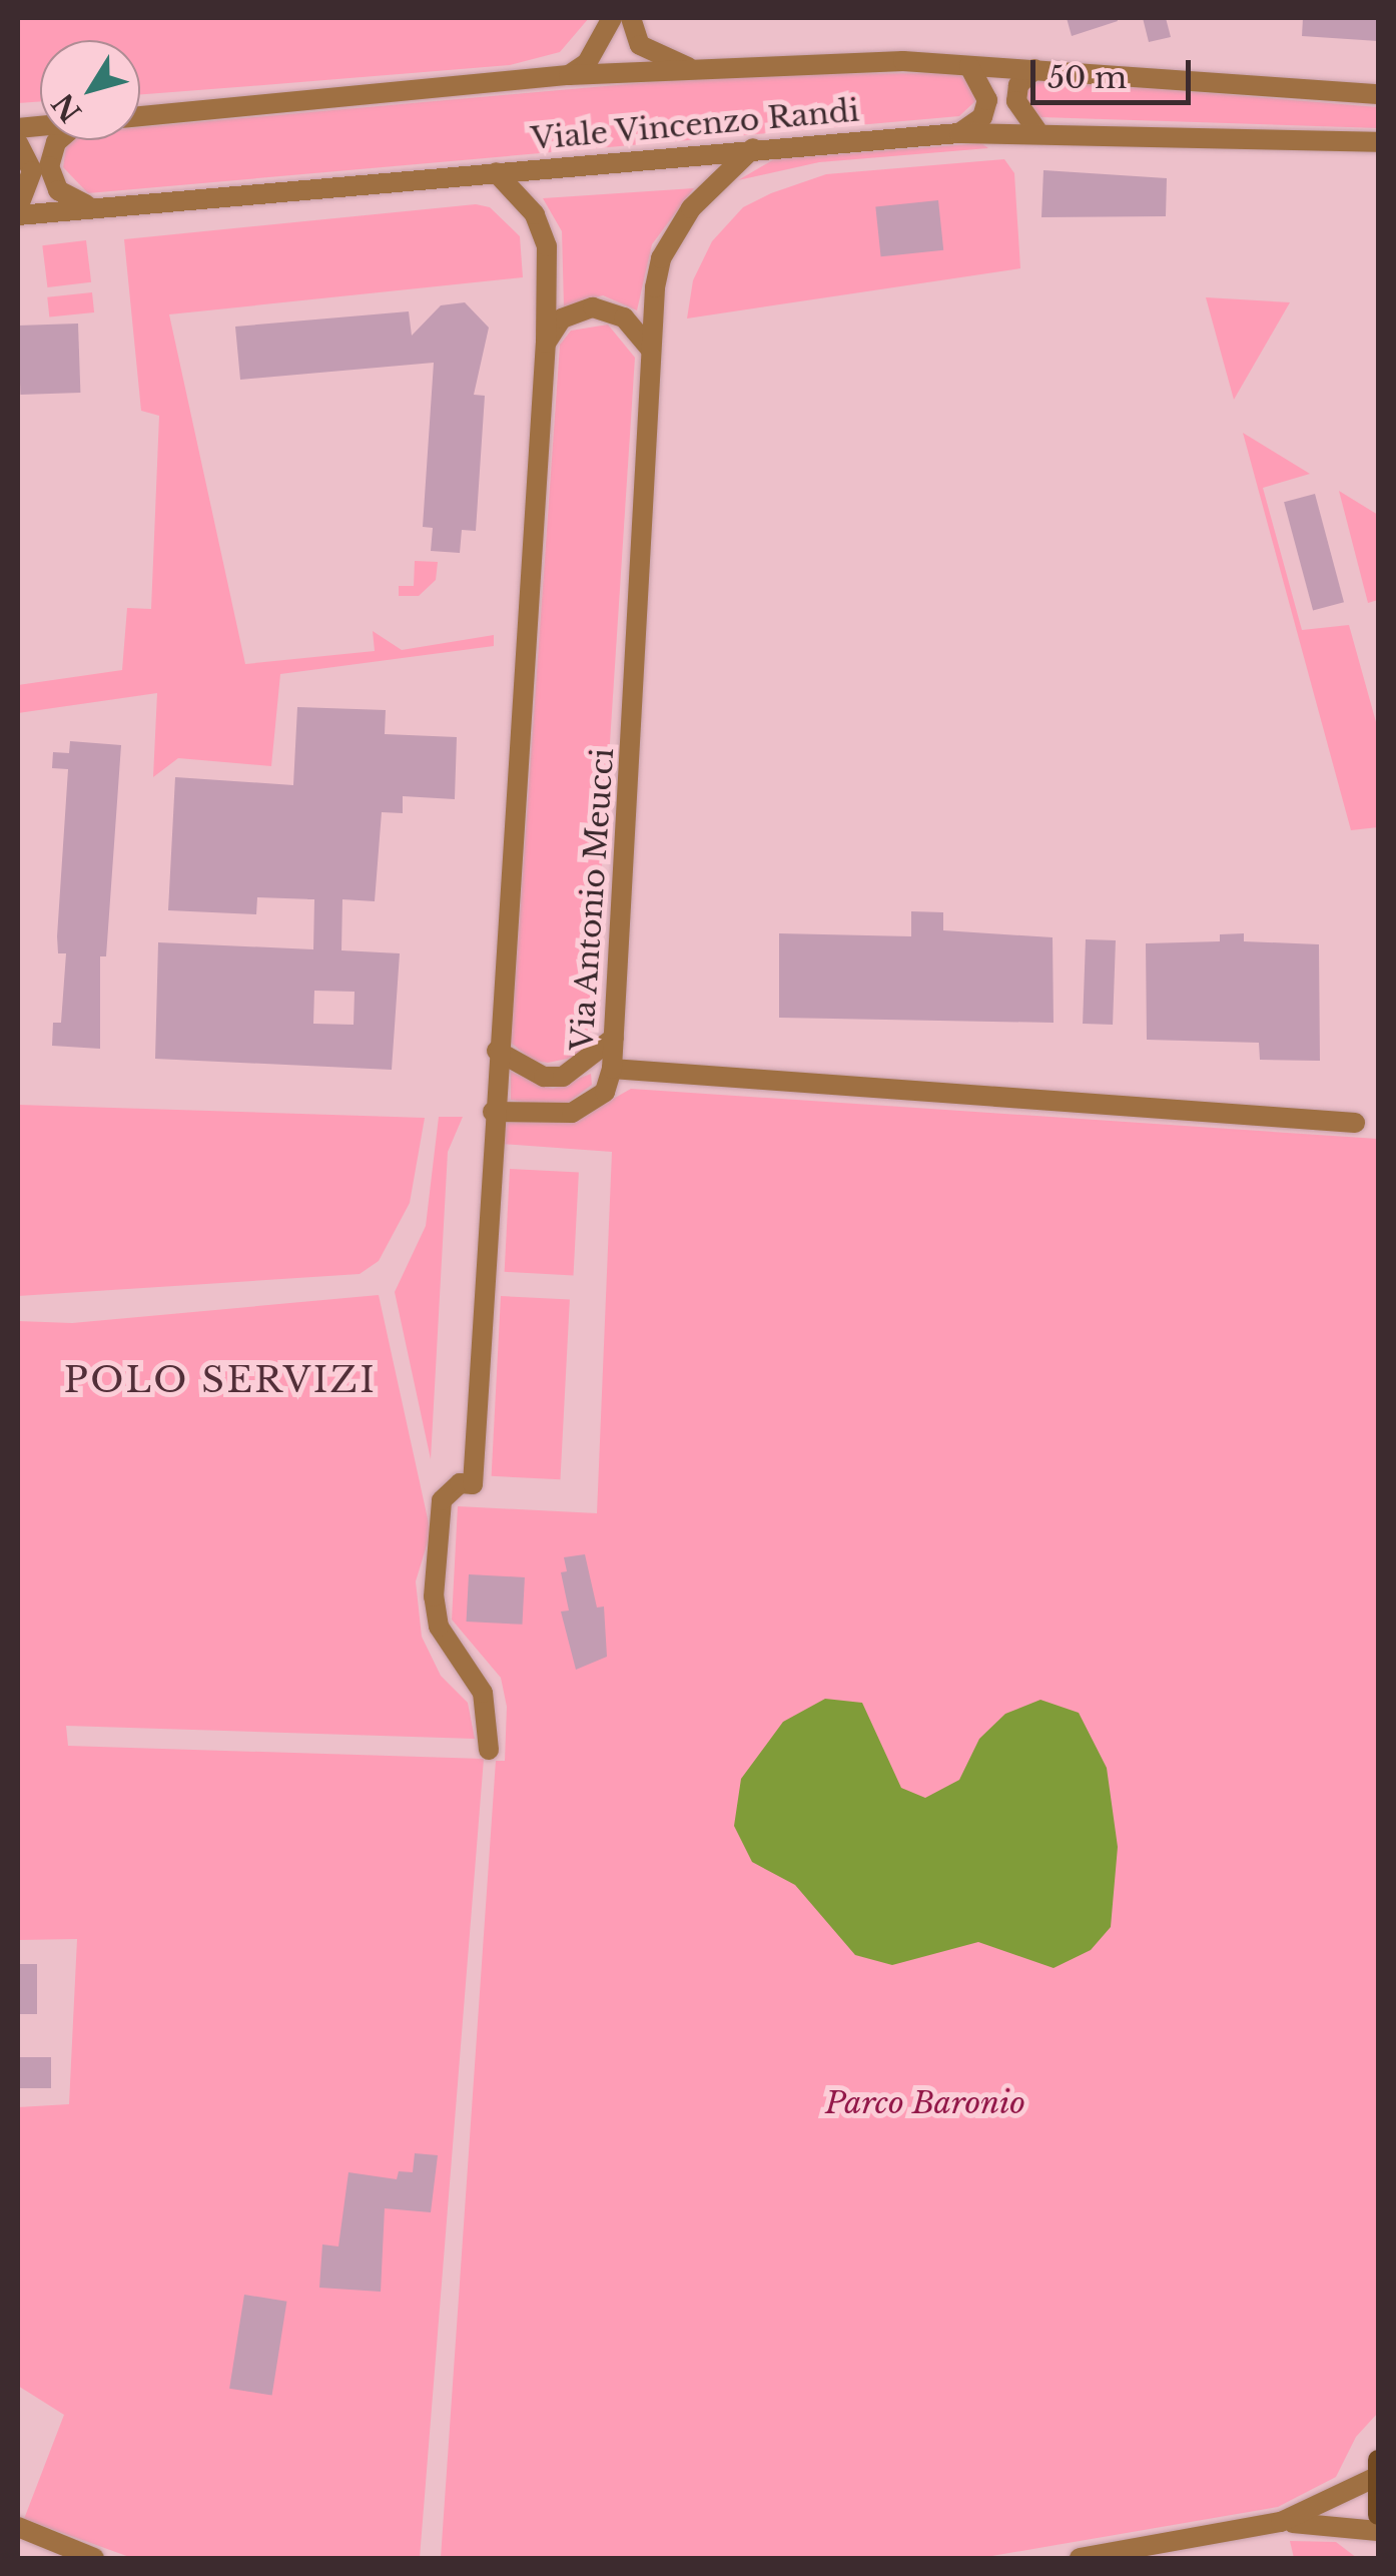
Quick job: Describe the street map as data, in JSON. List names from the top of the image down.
{
  "streets": {
    "street": ["Viale Vincenzo Randi", "Via Antonio Meucci"]
  },
  "crossings": [
    ["Viale Vincenzo Randi", "Via Antonio Meucci"]
  ],
  "districts": ["POLO SERVIZI"],
  "parks": ["Parco Baronio"],
  "scale_bar": "50 m",
  "north": "bottom left"
}
